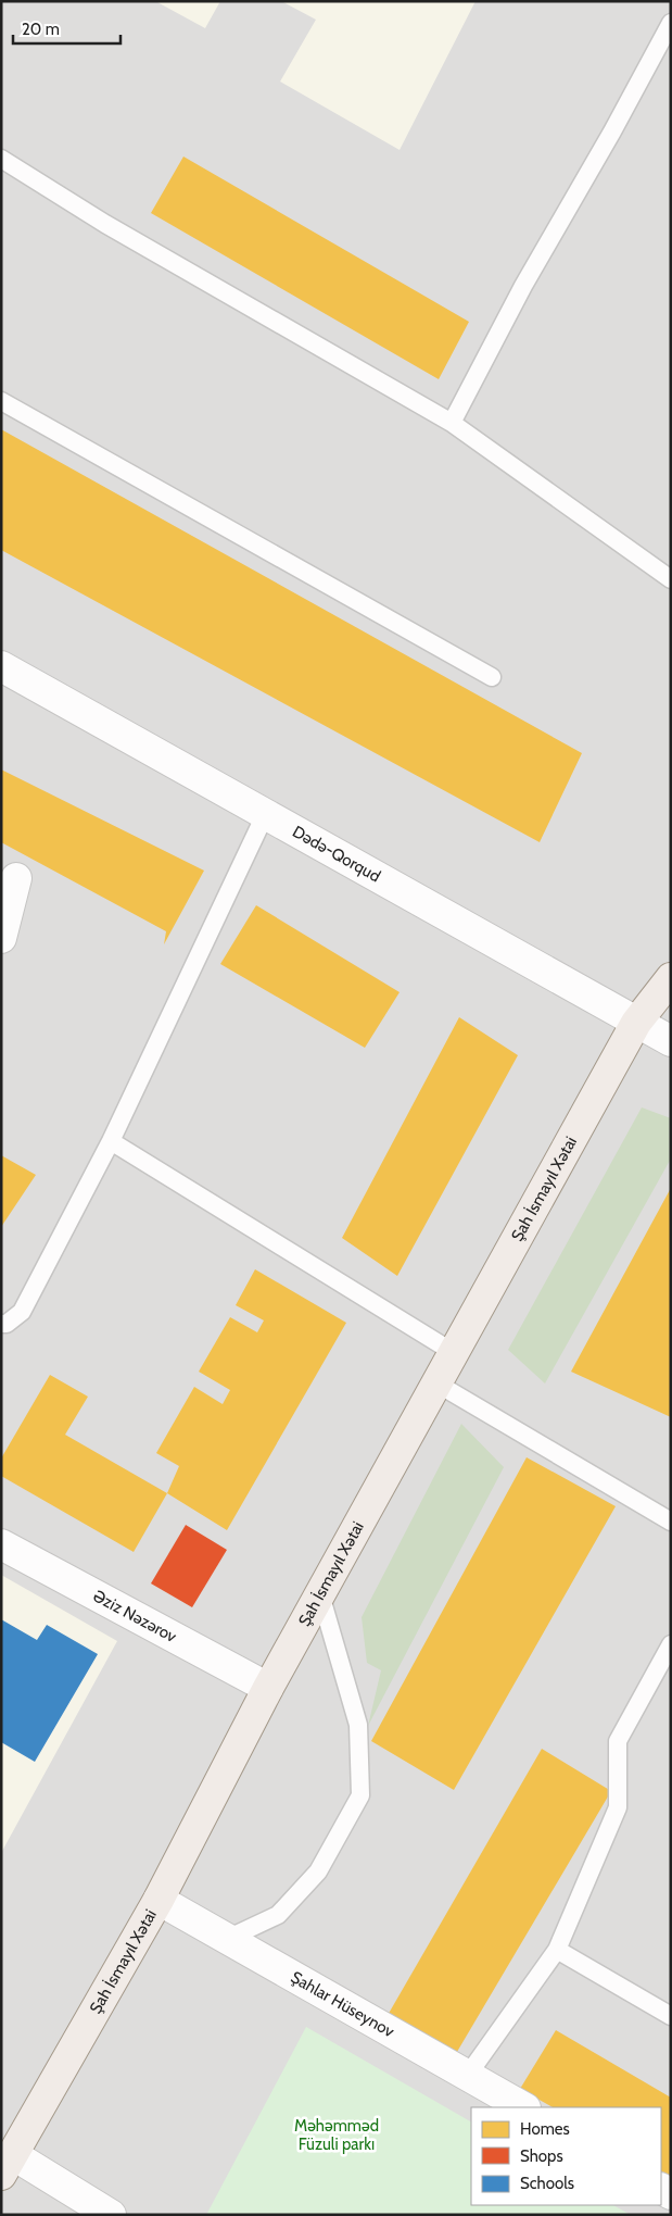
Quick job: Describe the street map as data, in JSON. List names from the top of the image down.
{
  "streets": {
    "main road": ["Şah İsmayıl Xətai"],
    "street": ["Dədə-Qorqud", "Əziz Nəzərov", "Şahlar Hüseynov"]
  },
  "crossings": [
    ["Dədə-Qorqud", "Şah İsmayıl Xətai"],
    ["Şah İsmayıl Xətai", "Əziz Nəzərov"],
    ["Şah İsmayıl Xətai", "Şahlar Hüseynov"]
  ],
  "parks": ["Məhəmməd Füzuli parkı"],
  "legend": ["Homes", "Shops", "Schools"],
  "scale_bar": "20 m"
}
